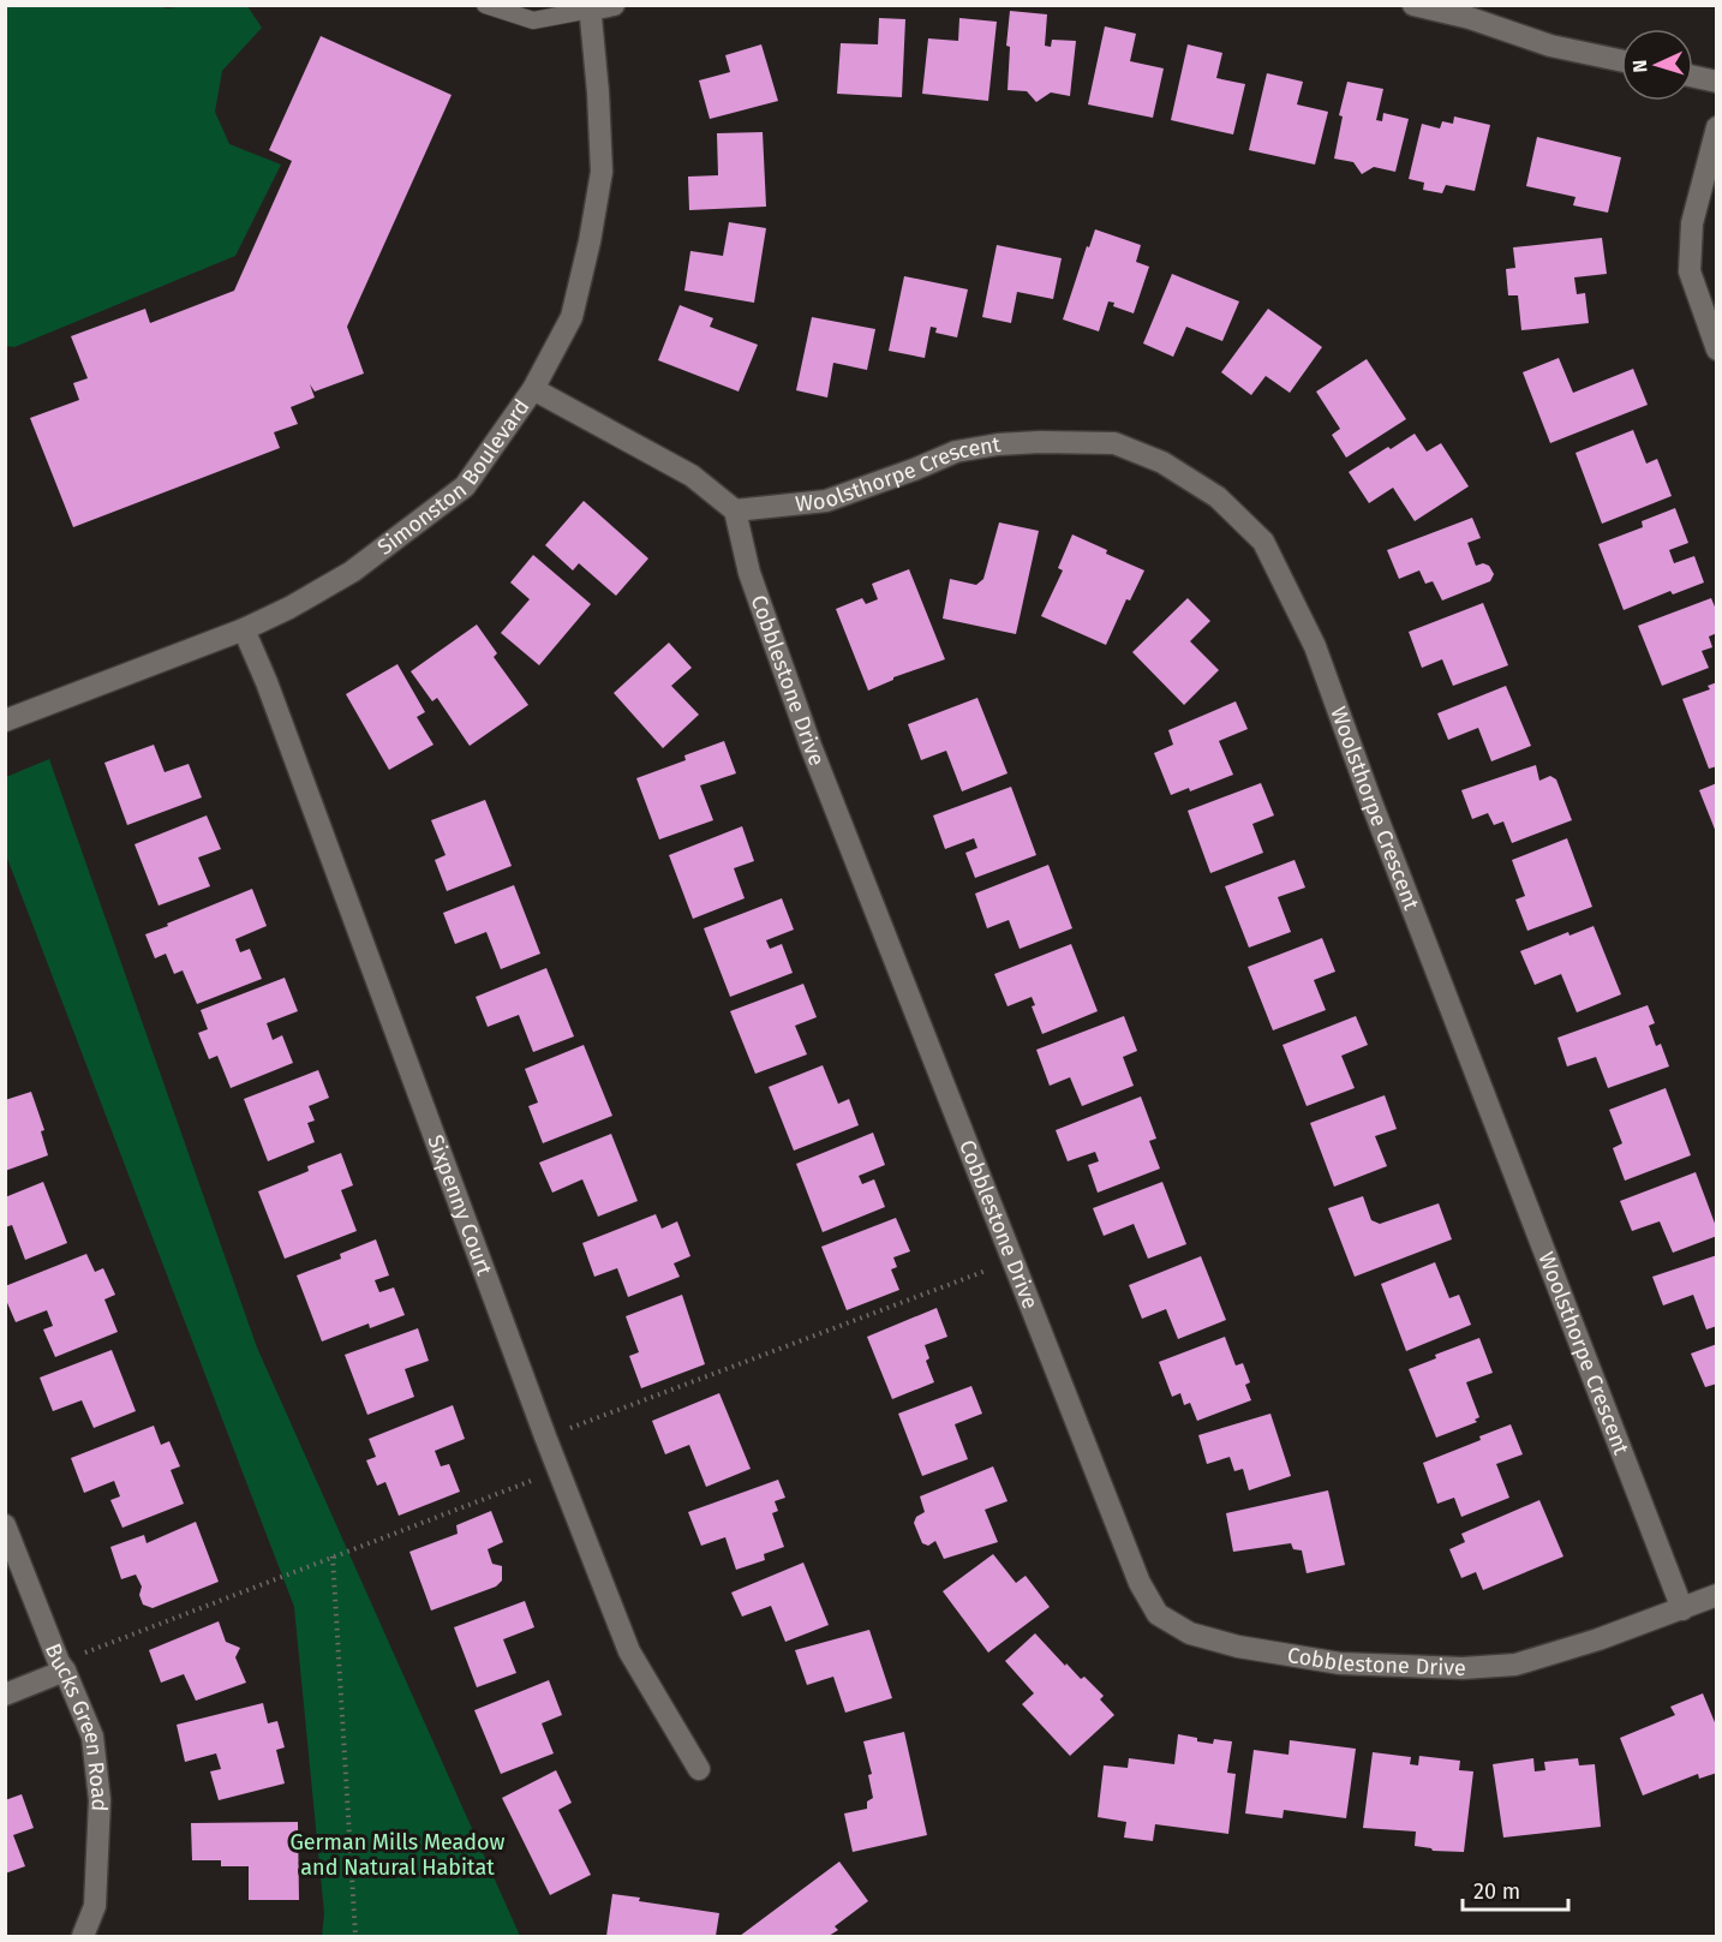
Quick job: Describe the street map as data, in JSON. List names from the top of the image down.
{
  "streets": {
    "street": [
      "Woolsthorpe Crescent",
      "Simonston Boulevard",
      "Cobblestone Drive",
      "Sixpenny Court",
      "Bucks Green Road"
    ]
  },
  "crossings": [
    ["Woolsthorpe Crescent", "Cobblestone Drive"],
    ["Simonston Boulevard", "Sixpenny Court"]
  ],
  "parks": ["German Mills Meadow and Natural Habitat"],
  "scale_bar": "20 m",
  "north": "left"
}
